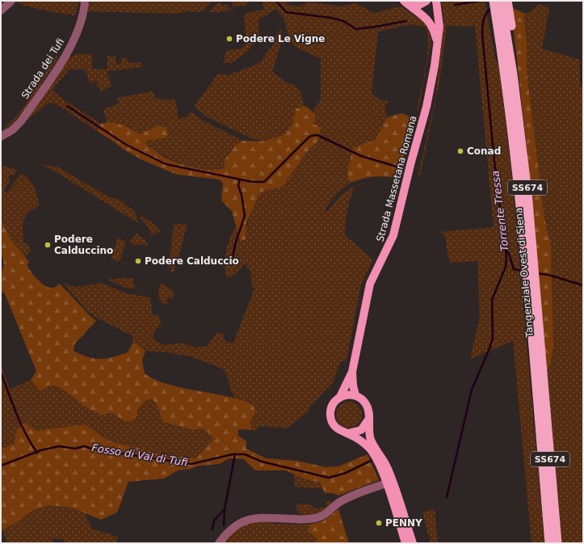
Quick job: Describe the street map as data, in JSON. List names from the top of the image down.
{
  "streets": {
    "highway": ["SS674", "Tangenziale Ovest di Siena"],
    "main road": ["Strada Massetana Romana"],
    "street": ["Strada dei Tufi"]
  },
  "water": ["Torrente Tressa", "Fosso di Val di Tufi"],
  "places": [
    "Podere Le Vigne",
    "Conad",
    "Podere Calduccino",
    "Podere Calduccio",
    "PENNY"
  ]
}
